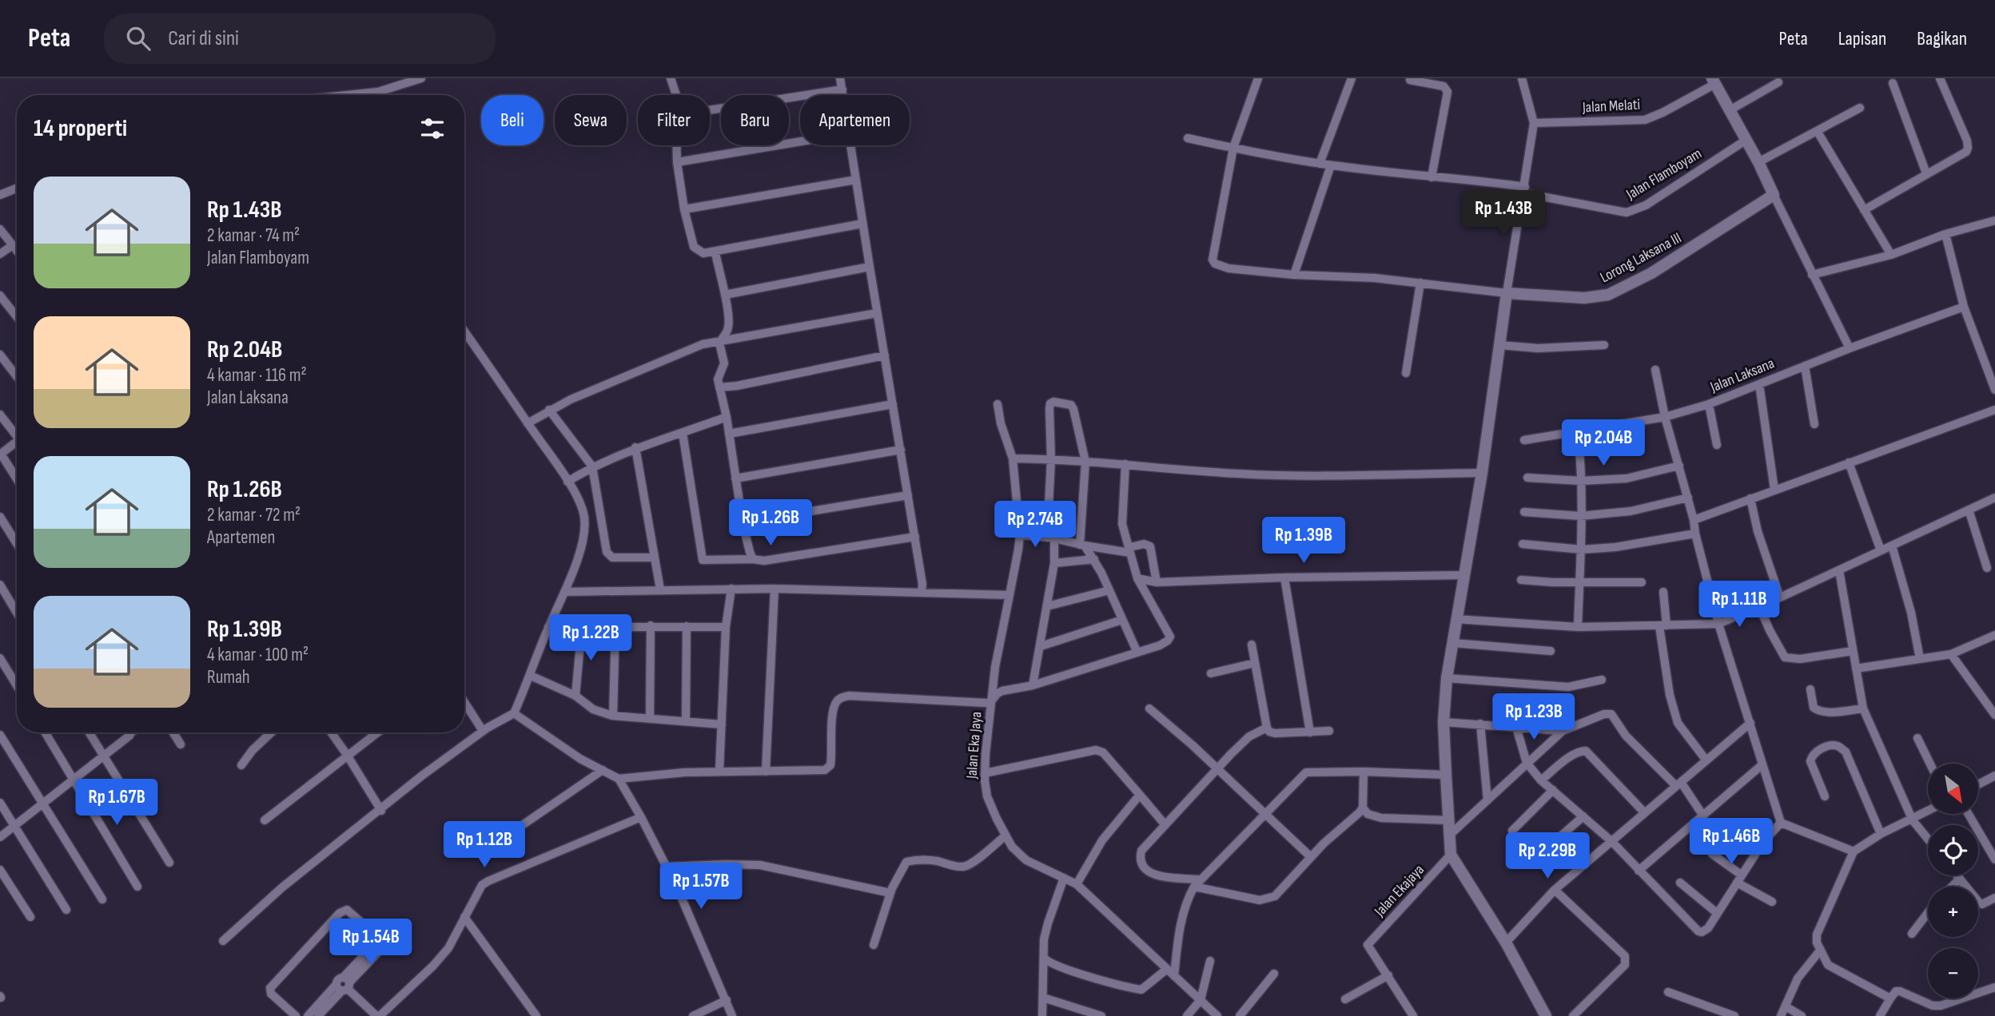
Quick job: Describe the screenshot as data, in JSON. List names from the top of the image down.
{
  "streets": {
    "street": [
      "Jalan Melati",
      "Jalan Flamboyam",
      "Lorong Laksana III",
      "Jalan Laksana",
      "Jalan Eka Jaya",
      "Jalan Ekajaya"
    ]
  },
  "north": "bottom right",
  "page": {
    "header": "Peta",
    "search": "Cari di sini",
    "nav": ["Peta", "Lapisan", "Bagikan"],
    "chip": [
      "Beli",
      "Sewa",
      "Filter",
      "Baru",
      "Apartemen"
    ],
    "heading": "14 properti",
    "list": [
      {
        "name": "Rp 1.43B",
        "note": "2 kamar · 74 m² · Jalan Flamboyam"
      },
      {
        "name": "Rp 2.04B",
        "note": "4 kamar · 116 m² · Jalan Laksana"
      },
      {
        "name": "Rp 1.26B",
        "note": "2 kamar · 72 m² · Apartemen"
      },
      {
        "name": "Rp 1.39B",
        "note": "4 kamar · 100 m² · Rumah"
      }
    ],
    "price": [
      "Rp 1.43B",
      "Rp 2.04B",
      "Rp 1.26B",
      "Rp 2.74B",
      "Rp 1.39B",
      "Rp 1.11B",
      "Rp 1.22B",
      "Rp 1.23B",
      "Rp 1.67B",
      "Rp 1.46B",
      "Rp 1.12B",
      "Rp 2.29B",
      "Rp 1.57B",
      "Rp 1.54B"
    ],
    "map_buttons": ["+", "−"]
  }
}
